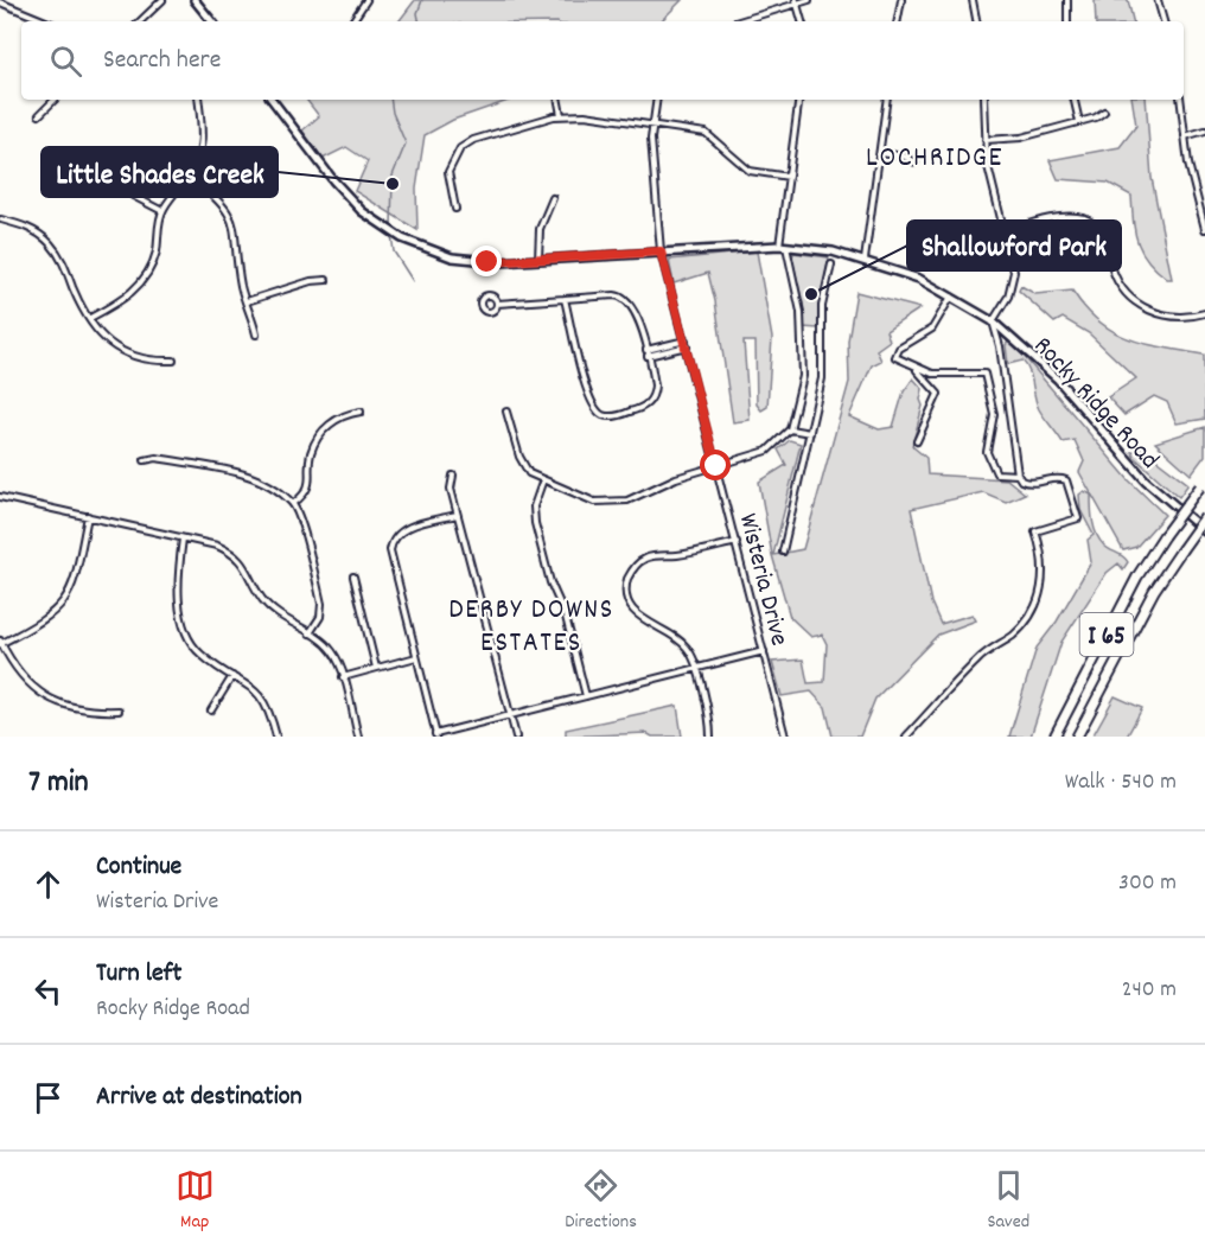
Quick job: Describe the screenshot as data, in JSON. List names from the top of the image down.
{
  "streets": {
    "highway": ["I 65"],
    "main road": ["Rocky Ridge Road"],
    "street": ["Wisteria Drive"]
  },
  "crossings": [
    ["Rocky Ridge Road", "Wisteria Drive"]
  ],
  "districts": ["LOCHRIDGE", "DERBY DOWNS ESTATES"],
  "places": ["Little Shades Creek", "Shallowford Park"],
  "page": {
    "search": "Search here",
    "heading": ["7 min", "Walk · 540 m"],
    "list": [
      ["Continue", "Wisteria Drive", "300 m"],
      ["Turn left", "Rocky Ridge Road", "240 m"],
      "Arrive at destination"
    ],
    "nav": ["Map", "Directions", "Saved"]
  }
}
